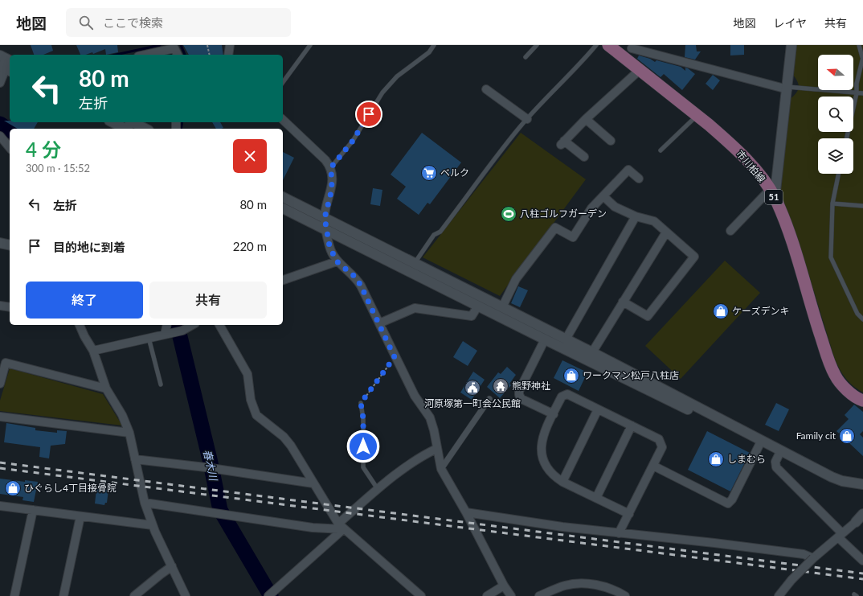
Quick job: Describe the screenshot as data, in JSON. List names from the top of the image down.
{
  "streets": {
    "main road": ["市川柏線", "51"]
  },
  "water": ["春木川"],
  "places": {
    "supermarket": ["ベルク"],
    "sports": ["八柱ゴルフガーデン"],
    "shop": [
      "ケーズデンキ",
      "ワークマン松戸八柱店",
      "Family cit",
      "しまむら",
      "ひぐらし4丁目接骨院"
    ],
    "temple": ["熊野神社"],
    "public building": ["河原塚第一町会公民館"]
  },
  "north": "left",
  "page": {
    "header": "地図",
    "search": "ここで検索",
    "nav": ["地図", "レイヤ", "共有"],
    "turn": ["80 m", "左折"],
    "heading": ["4 分", "300 m · 15:52"],
    "list": [
      {
        "name": "左折",
        "value": "80 m"
      },
      {
        "name": "目的地に到着",
        "value": "220 m"
      }
    ],
    "buttons": ["終了", "共有"]
  }
}
